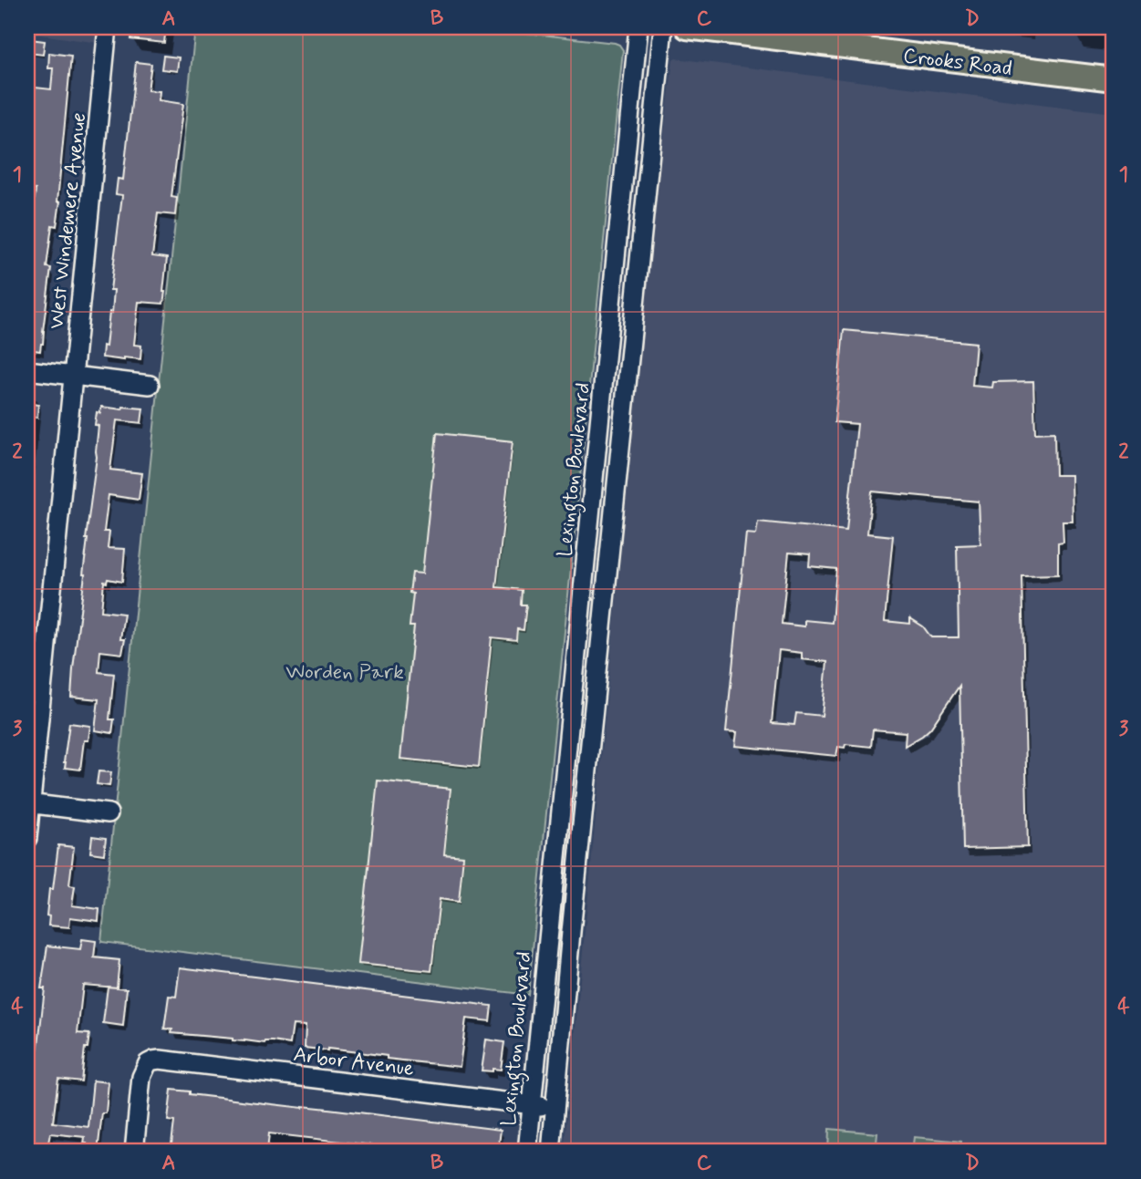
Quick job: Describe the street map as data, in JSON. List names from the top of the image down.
{
  "streets": {
    "main road": ["Crooks Road"],
    "street": ["West Windemere Avenue", "Lexington Boulevard", "Arbor Avenue"]
  },
  "crossings": [
    ["Lexington Boulevard", "Arbor Avenue"]
  ],
  "parks": ["Worden Park"],
  "grid": {
    "columns": [
      "A",
      "B",
      "C",
      "D"
    ],
    "rows": [
      "1",
      "2",
      "3",
      "4"
    ]
  }
}
